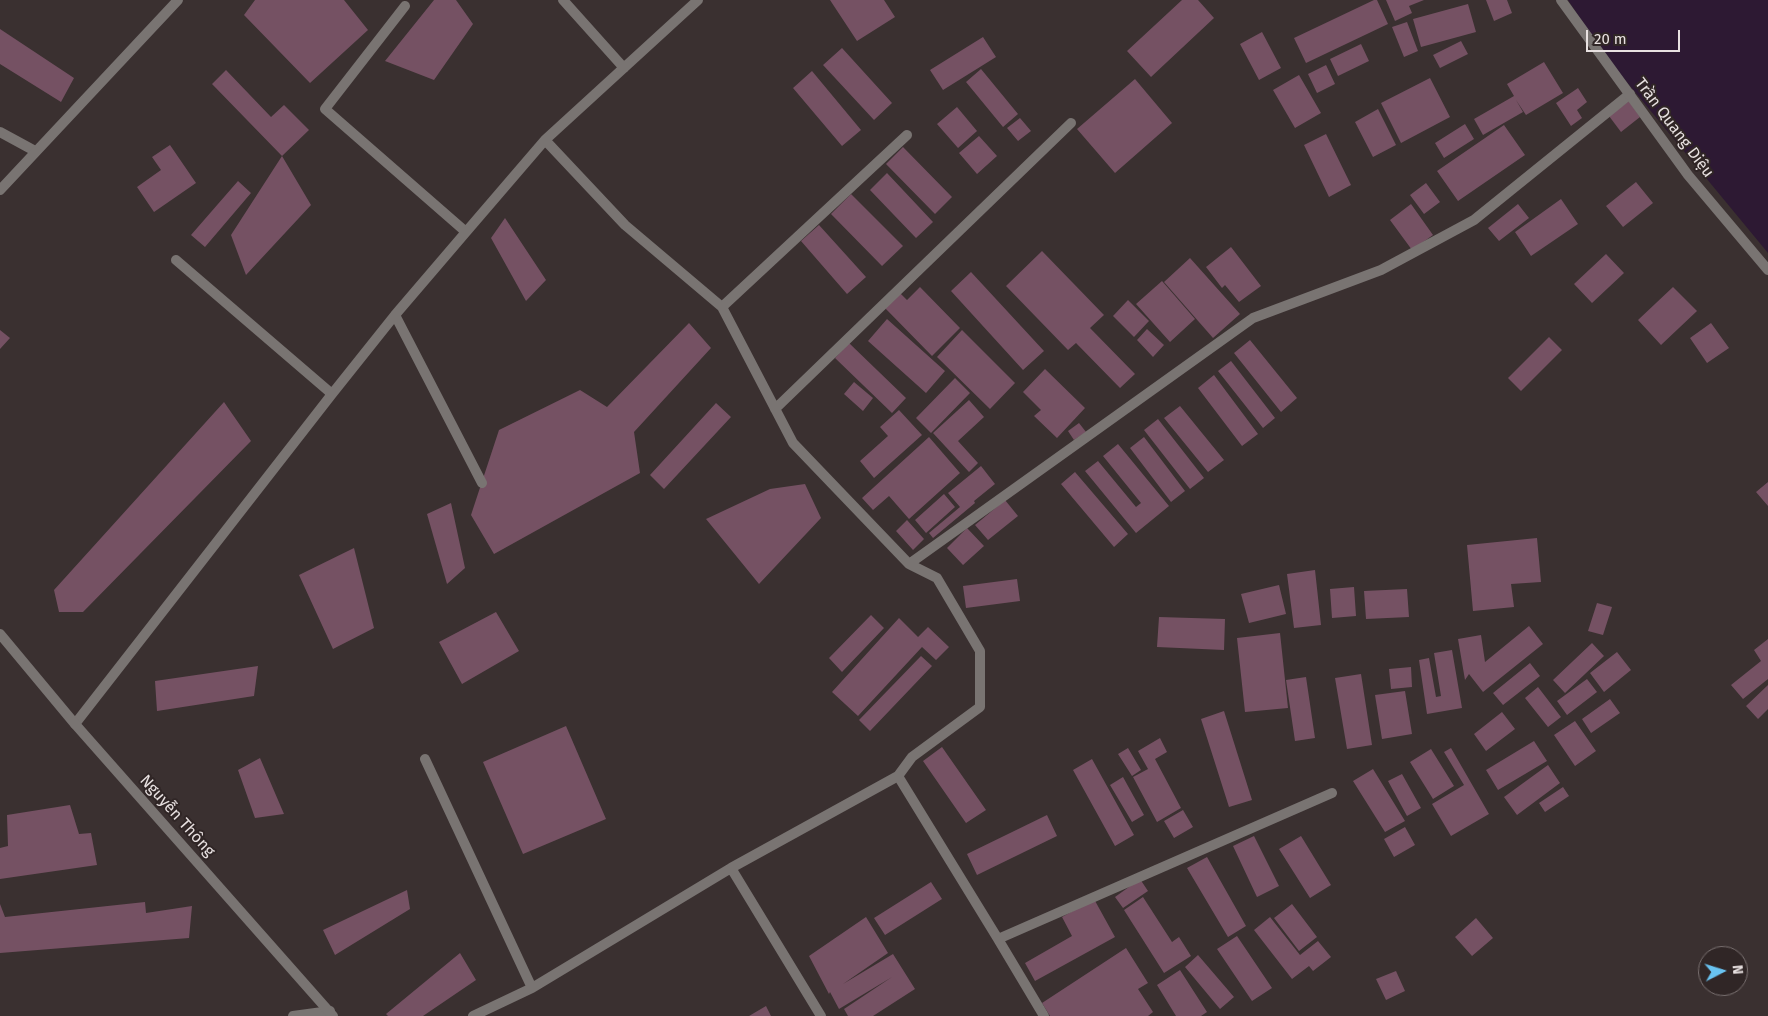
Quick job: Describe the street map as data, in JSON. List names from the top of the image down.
{
  "streets": {
    "street": ["Trần Quang Diệu", "Nguyễn Thông"]
  },
  "scale_bar": "20 m",
  "north": "right"
}
